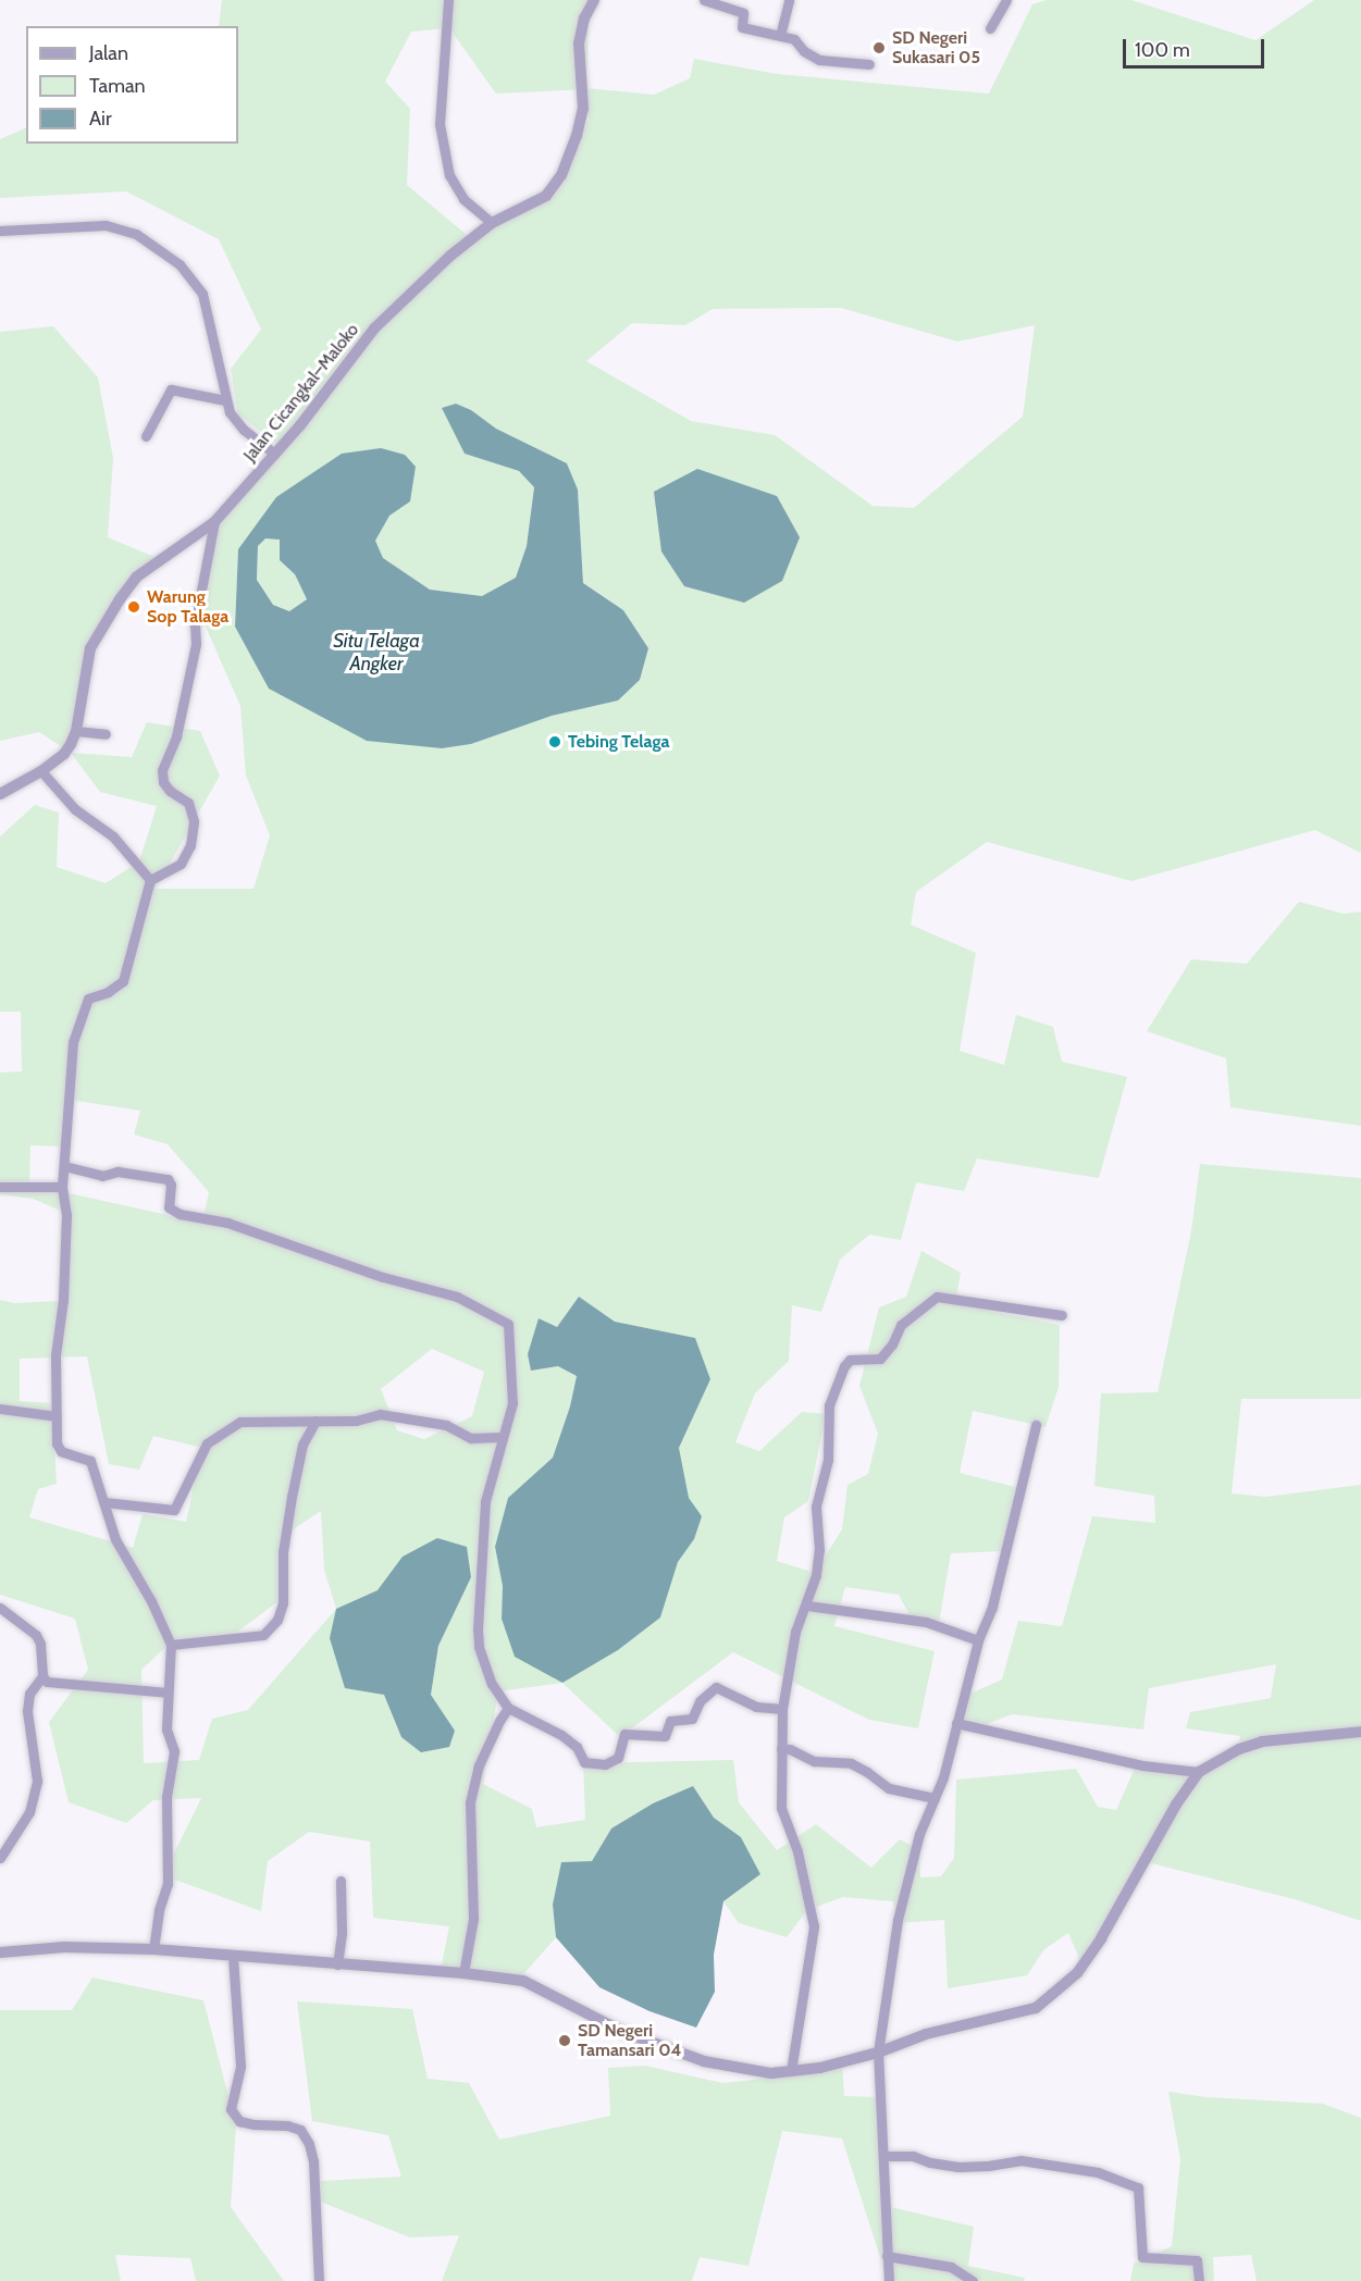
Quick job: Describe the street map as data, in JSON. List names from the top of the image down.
{
  "streets": {
    "street": ["Jalan Cicangkal–Maloko"]
  },
  "water": ["Situ Telaga Angker"],
  "places": [
    "SD Negeri Sukasari 05",
    "Warung Sop Talaga",
    "Tebing Telaga",
    "SD Negeri Tamansari 04"
  ],
  "legend": ["Jalan", "Taman", "Air"],
  "scale_bar": "100 m"
}
